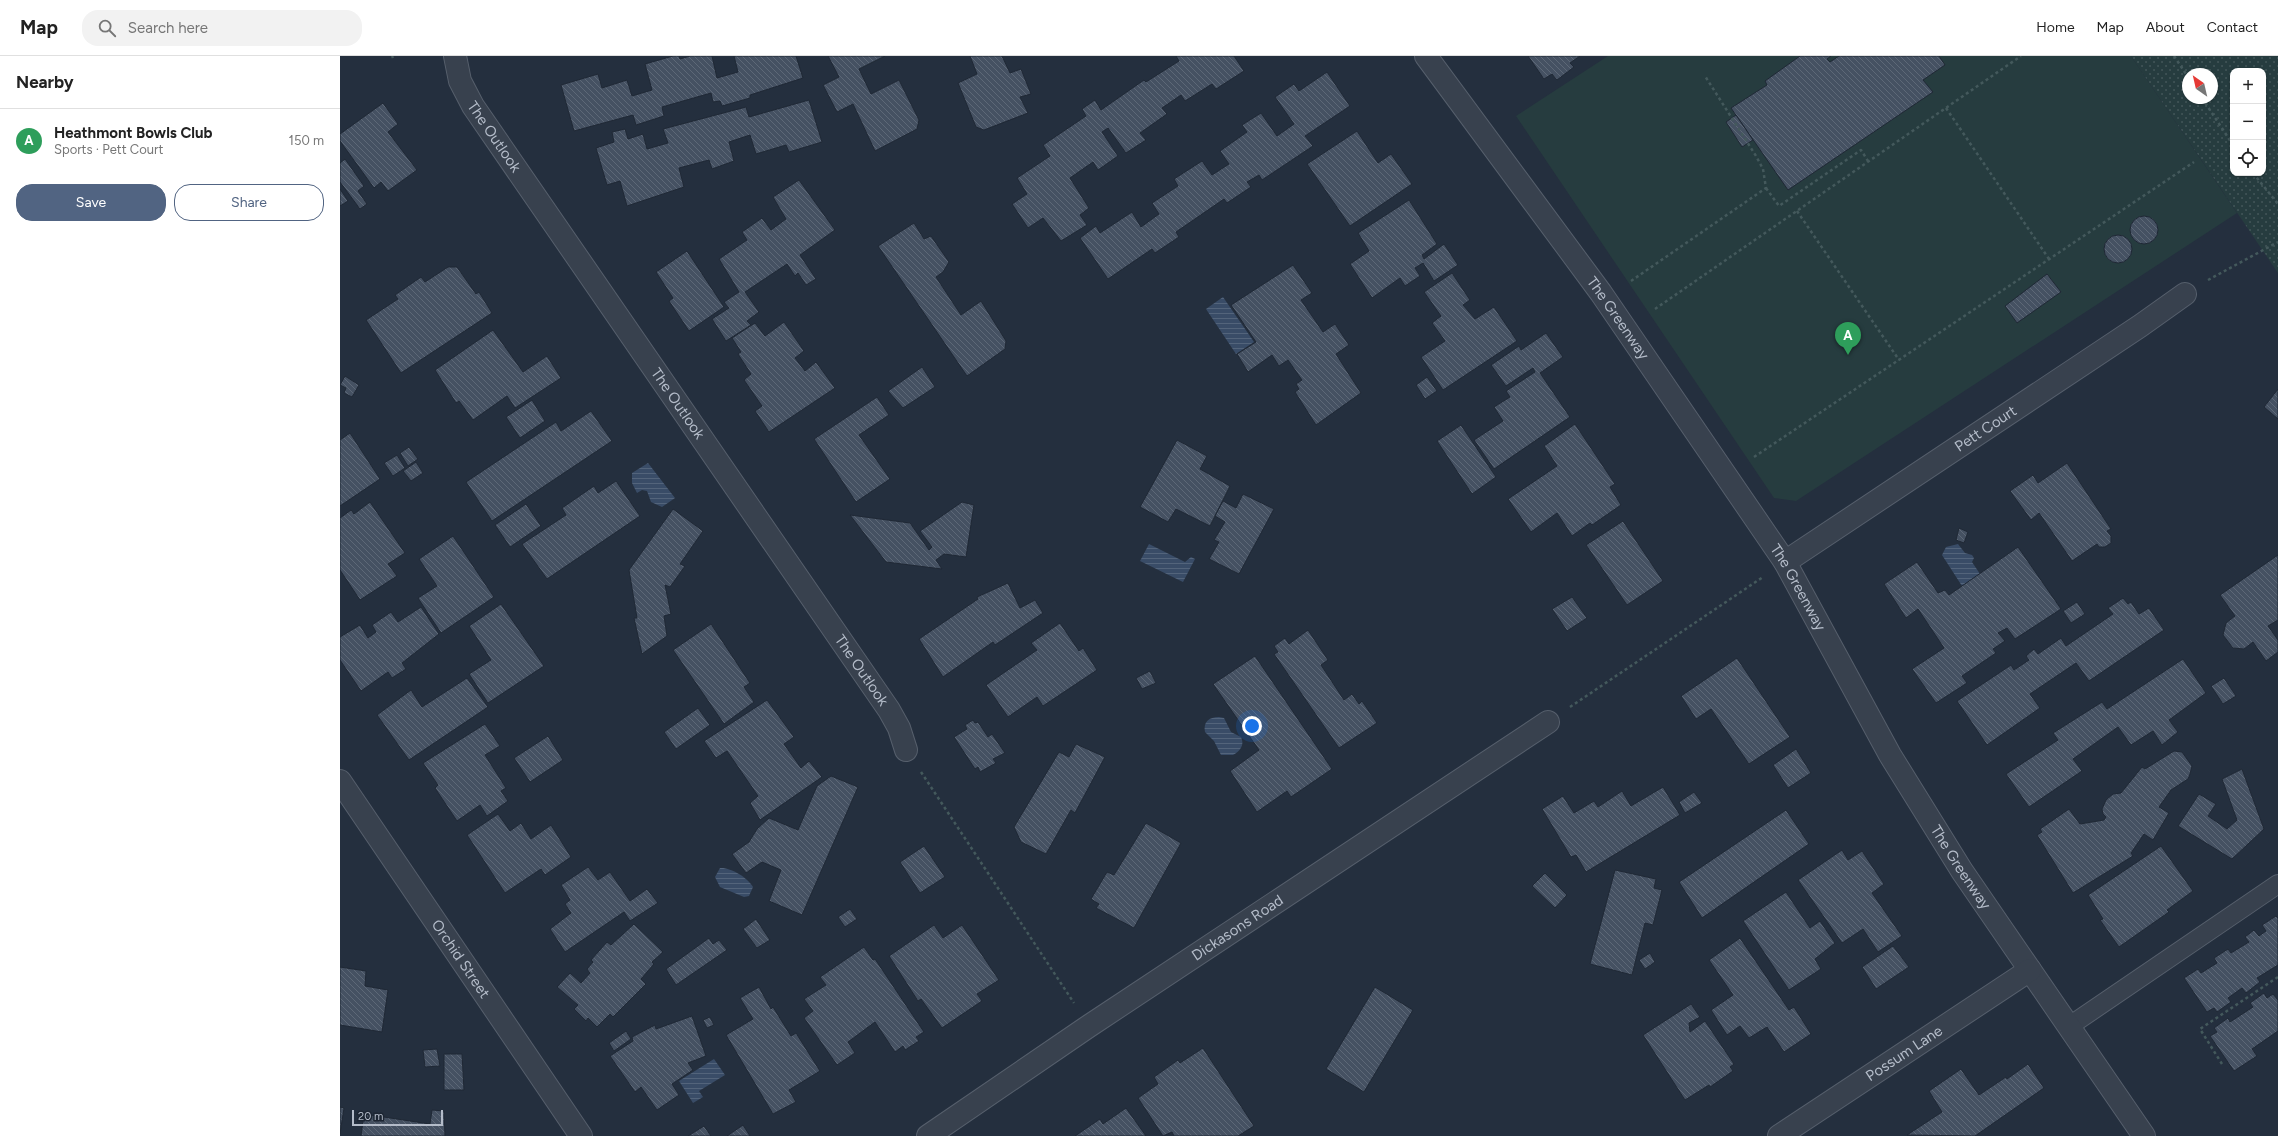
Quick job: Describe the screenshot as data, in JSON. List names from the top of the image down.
{
  "streets": {
    "street": [
      "The Outlook",
      "The Greenway",
      "Pett Court",
      "Dickasons Road",
      "Orchid Street",
      "Possum Lane"
    ]
  },
  "crossings": [
    ["The Greenway", "Pett Court"],
    ["The Greenway", "Possum Lane"]
  ],
  "scale_bar": "20 m",
  "north": "top left",
  "page": {
    "header": "Map",
    "search": "Search here",
    "nav": [
      "Home",
      "Map",
      "About",
      "Contact"
    ],
    "heading": "Nearby",
    "map_buttons": ["+", "−"],
    "list": [
      {
        "mark": "A",
        "name": "Heathmont Bowls Club",
        "note": "Sports · Pett Court",
        "value": "150 m"
      }
    ],
    "buttons": ["Save", "Share"],
    "pins": "A",
    "scale": "20 m"
  }
}
